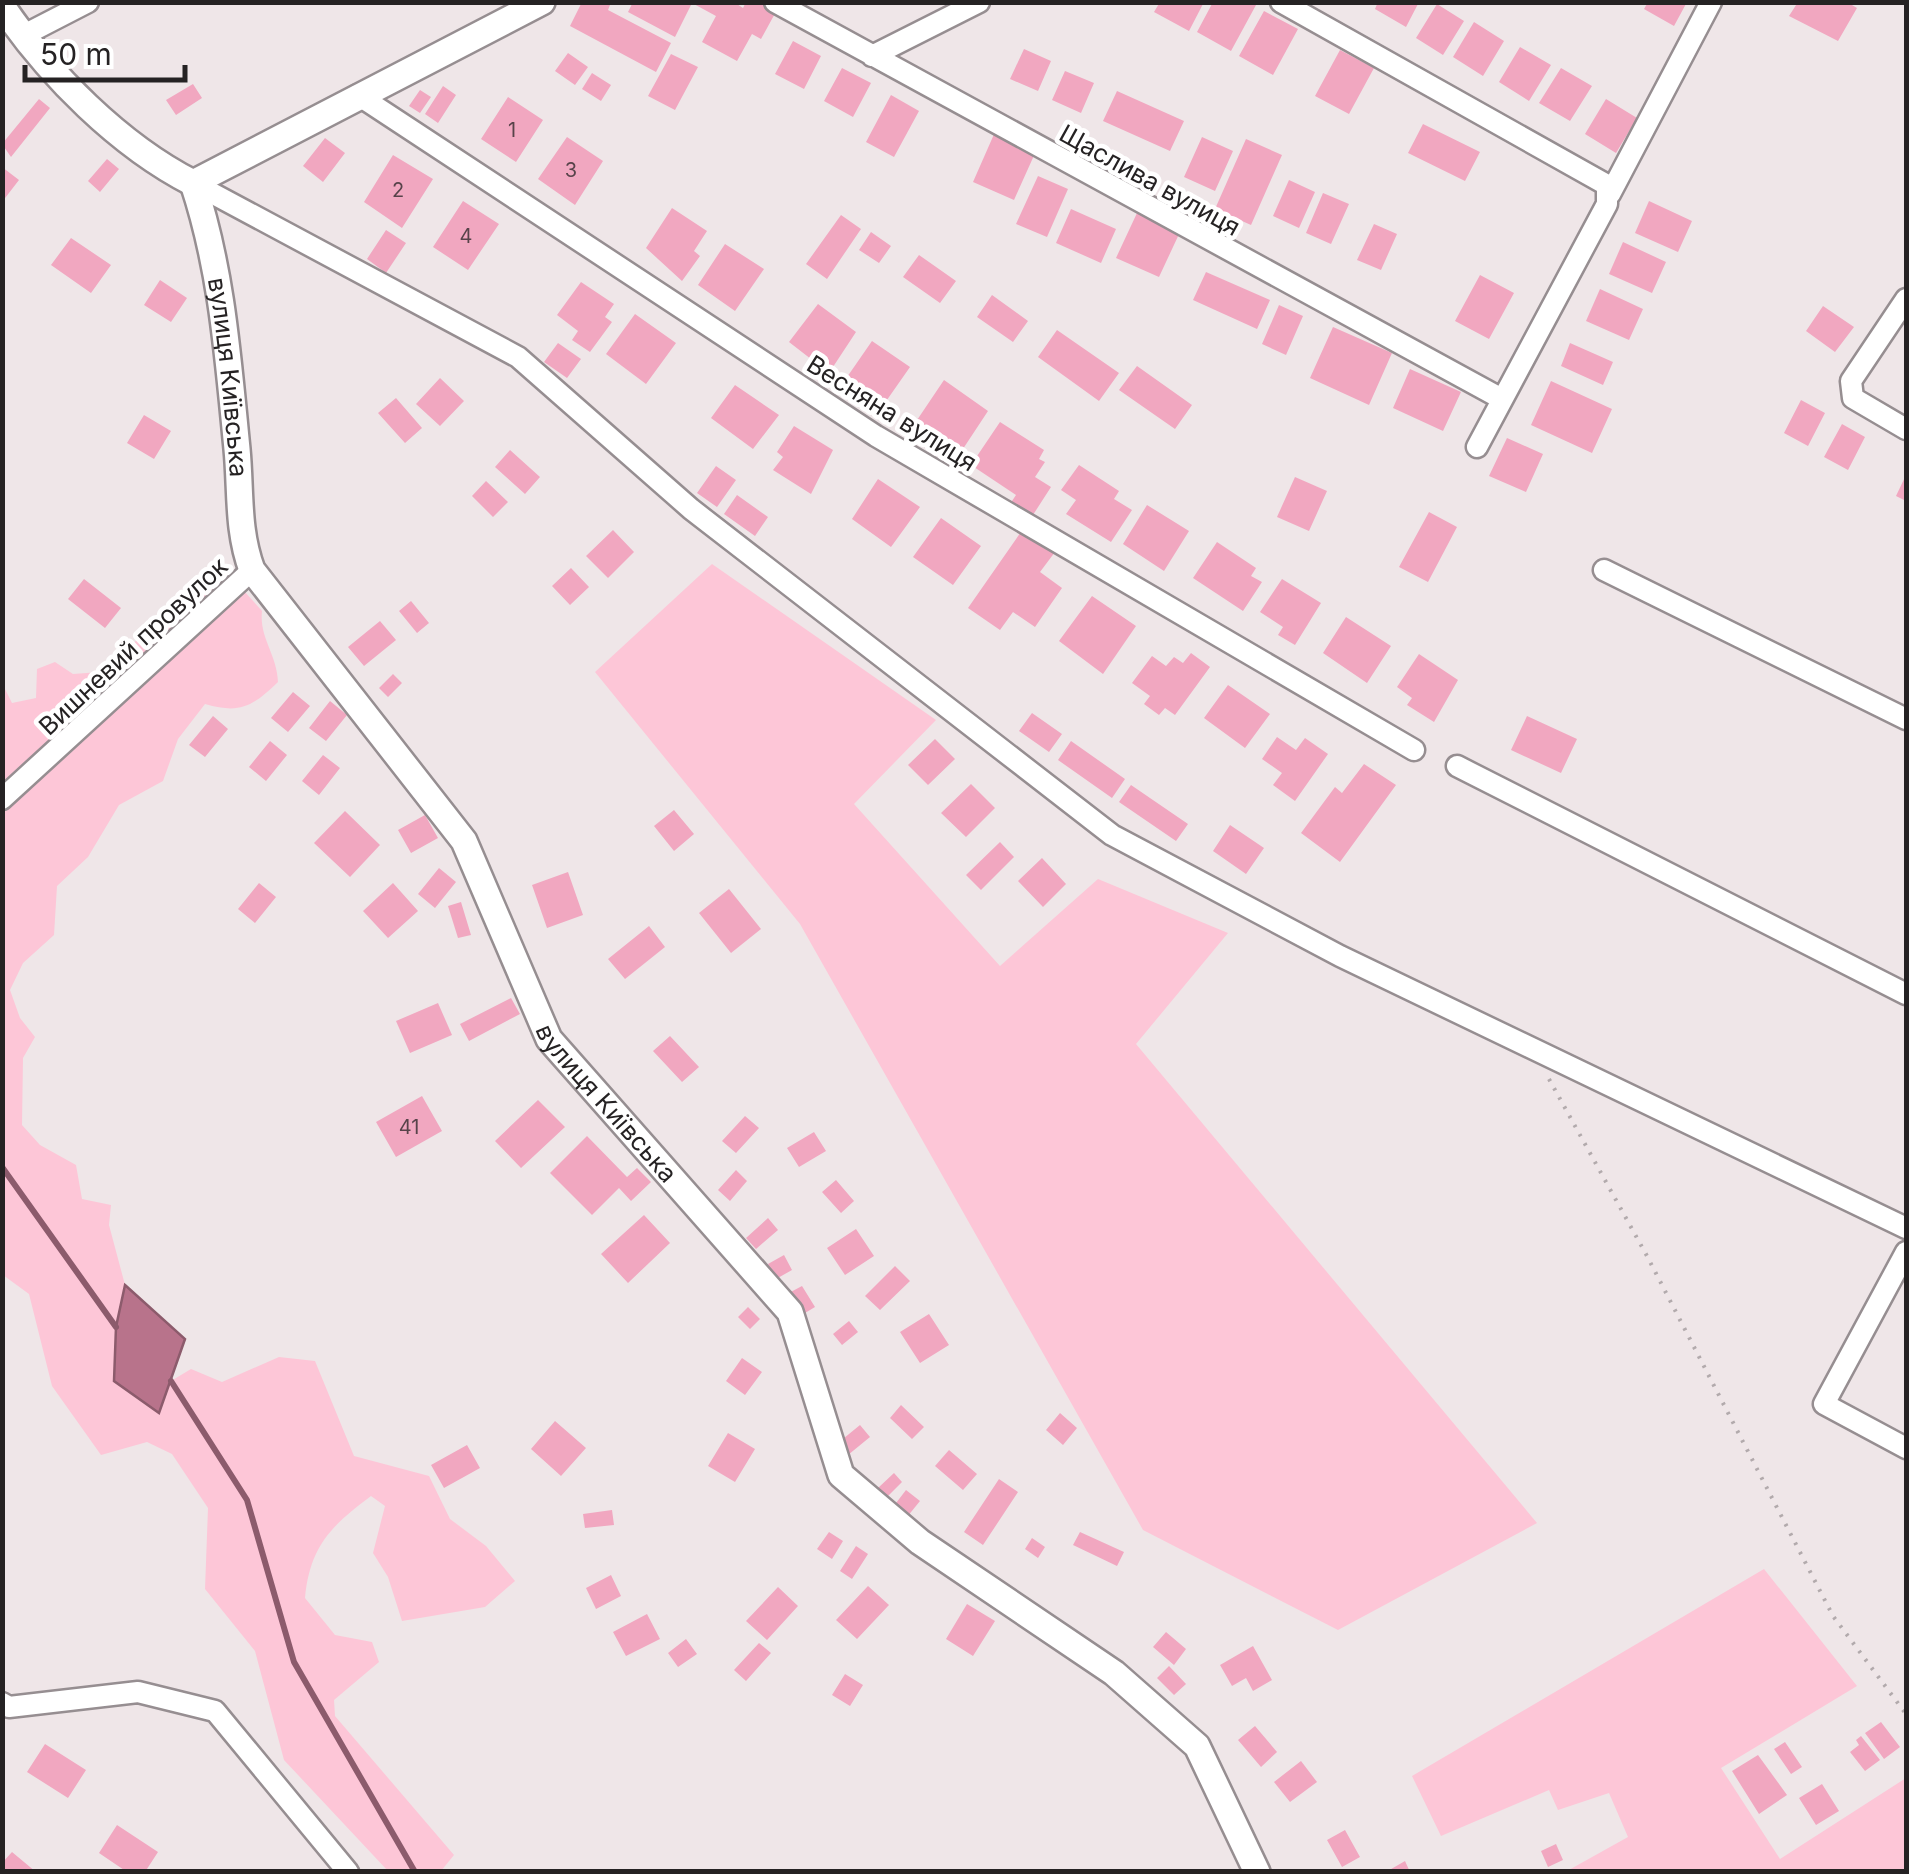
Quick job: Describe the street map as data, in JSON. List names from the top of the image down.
{
  "streets": {
    "street": [
      "Щаслива вулиця",
      "вулиця Київська",
      "Весняна вулиця",
      "Вишневий провулок"
    ]
  },
  "crossings": [
    ["вулиця Київська", "Вишневий провулок"]
  ],
  "house_numbers": [
    "1",
    "3",
    "2",
    "4",
    "41"
  ],
  "scale_bar": "50 m"
}
